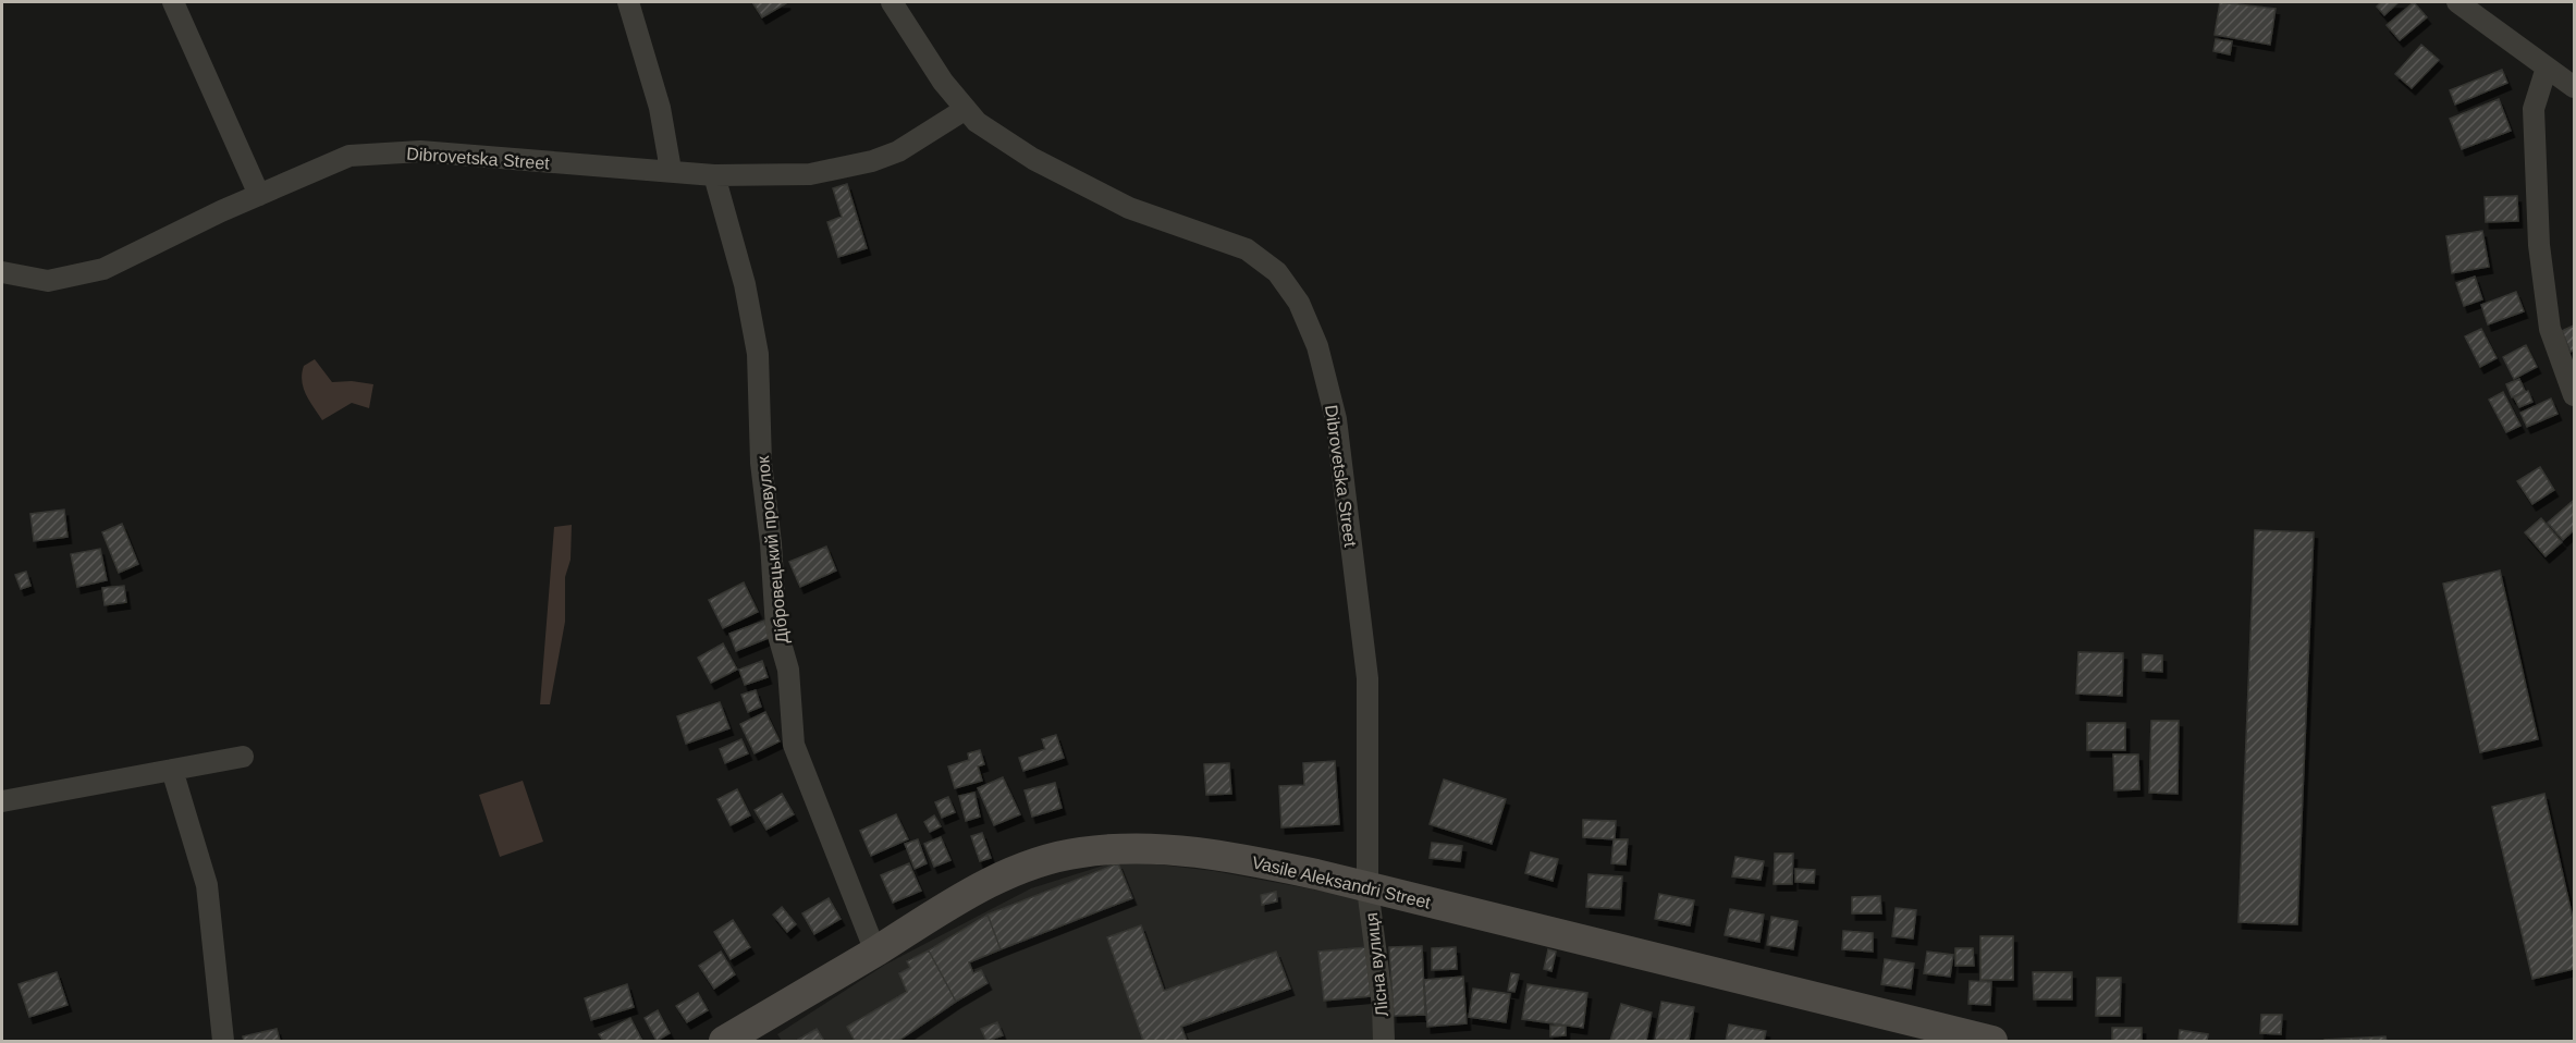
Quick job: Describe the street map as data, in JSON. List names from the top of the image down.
{
  "streets": {
    "main road": ["Vasile Aleksandri Street"],
    "street": ["Dibrovetska Street", "Дібровецький провулок", "Лісна вулиця"]
  },
  "crossings": [
    ["Dibrovetska Street", "Дібровецький провулок"],
    ["Dibrovetska Street", "Vasile Aleksandri Street"],
    ["Dibrovetska Street", "Лісна вулиця"],
    ["Дібровецький провулок", "Vasile Aleksandri Street"],
    ["Vasile Aleksandri Street", "Лісна вулиця"]
  ]
}
